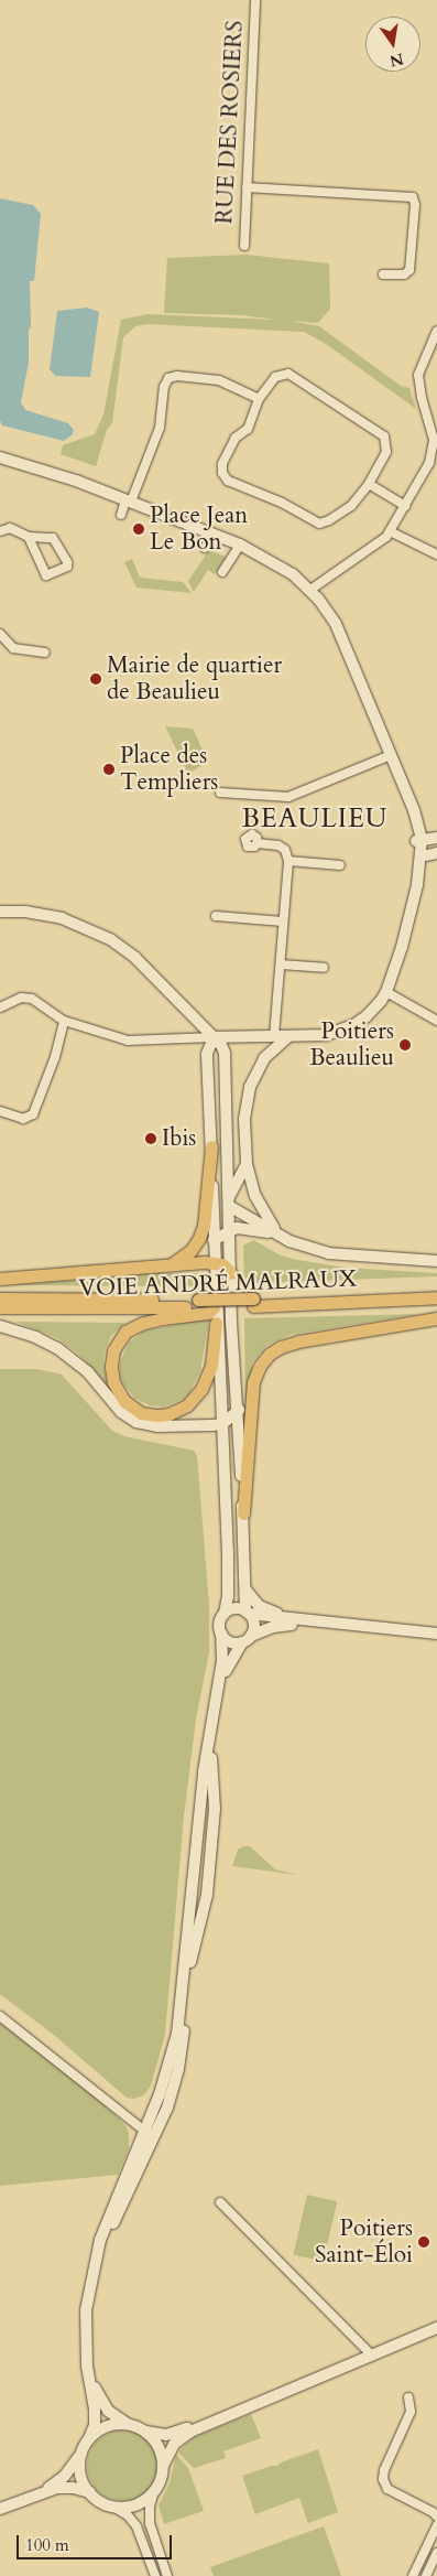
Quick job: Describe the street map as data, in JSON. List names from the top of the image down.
{
  "streets": {
    "main road": ["VOIE ANDRÉ MALRAUX"],
    "street": ["RUE DES ROSIERS"]
  },
  "districts": ["BEAULIEU"],
  "places": [
    "Place Jean Le Bon",
    "Mairie de quartier de Beaulieu",
    "Place des Templiers",
    "Poitiers Beaulieu",
    "Ibis",
    "Poitiers Saint-Éloi"
  ],
  "scale_bar": "100 m",
  "north": "bottom"
}
